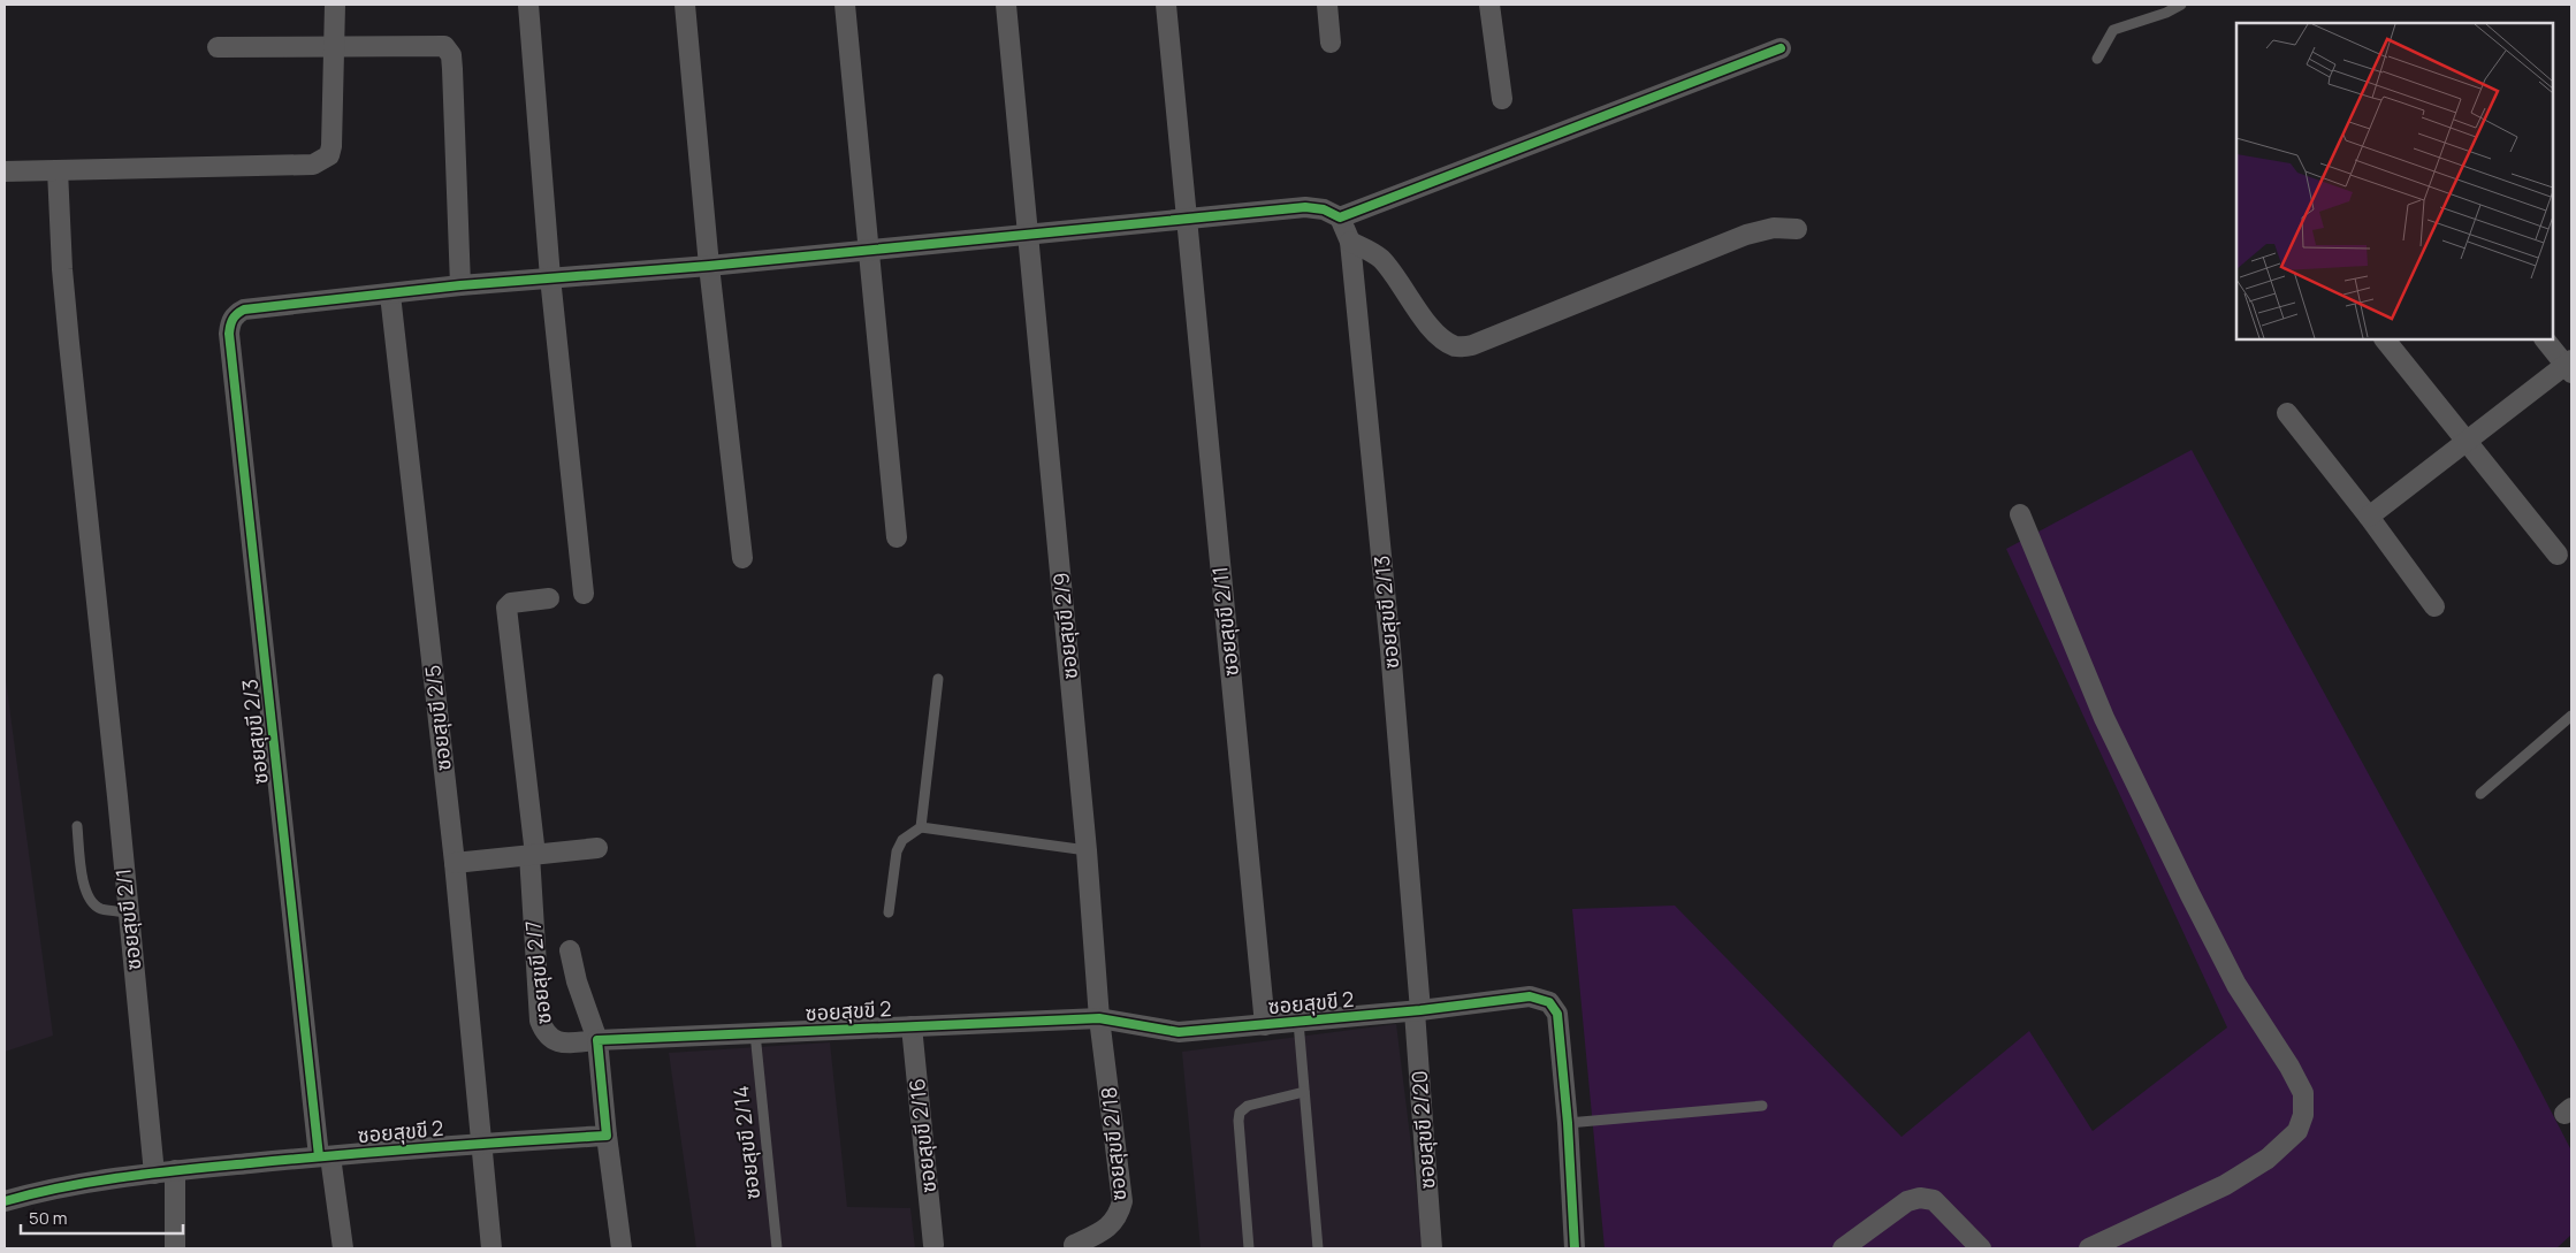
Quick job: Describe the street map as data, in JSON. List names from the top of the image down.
{
  "streets": {
    "street": [
      "ซอยสุขขี 2/13",
      "ซอยสุขขี 2/11",
      "ซอยสุขขี 2/9",
      "ซอยสุขขี 2/5",
      "ซอยสุขขี 2/3",
      "ซอยสุขขี 2/1",
      "ซอยสุขขี 2/7",
      "ซอยสุขขี 2",
      "ซอยสุขขี 2/20",
      "ซอยสุขขี 2/16",
      "ซอยสุขขี 2/18"
    ],
    "lane": ["ซอยสุขขี 2/14"]
  },
  "crossings": [
    ["ซอยสุขขี 2/13", "ซอยสุขขี 2"],
    ["ซอยสุขขี 2/13", "ซอยสุขขี 2/20"],
    ["ซอยสุขขี 2/11", "ซอยสุขขี 2"],
    ["ซอยสุขขี 2/9", "ซอยสุขขี 2"],
    ["ซอยสุขขี 2/9", "ซอยสุขขี 2/18"],
    ["ซอยสุขขี 2/5", "ซอยสุขขี 2/3"],
    ["ซอยสุขขี 2/5", "ซอยสุขขี 2"],
    ["ซอยสุขขี 2/3", "ซอยสุขขี 2"],
    ["ซอยสุขขี 2/1", "ซอยสุขขี 2"],
    ["ซอยสุขขี 2/7", "ซอยสุขขี 2"],
    ["ซอยสุขขี 2", "ซอยสุขขี 2/20"],
    ["ซอยสุขขี 2", "ซอยสุขขี 2/16"],
    ["ซอยสุขขี 2", "ซอยสุขขี 2/14"],
    ["ซอยสุขขี 2", "ซอยสุขขี 2/18"]
  ],
  "scale_bar": "50 m"
}
